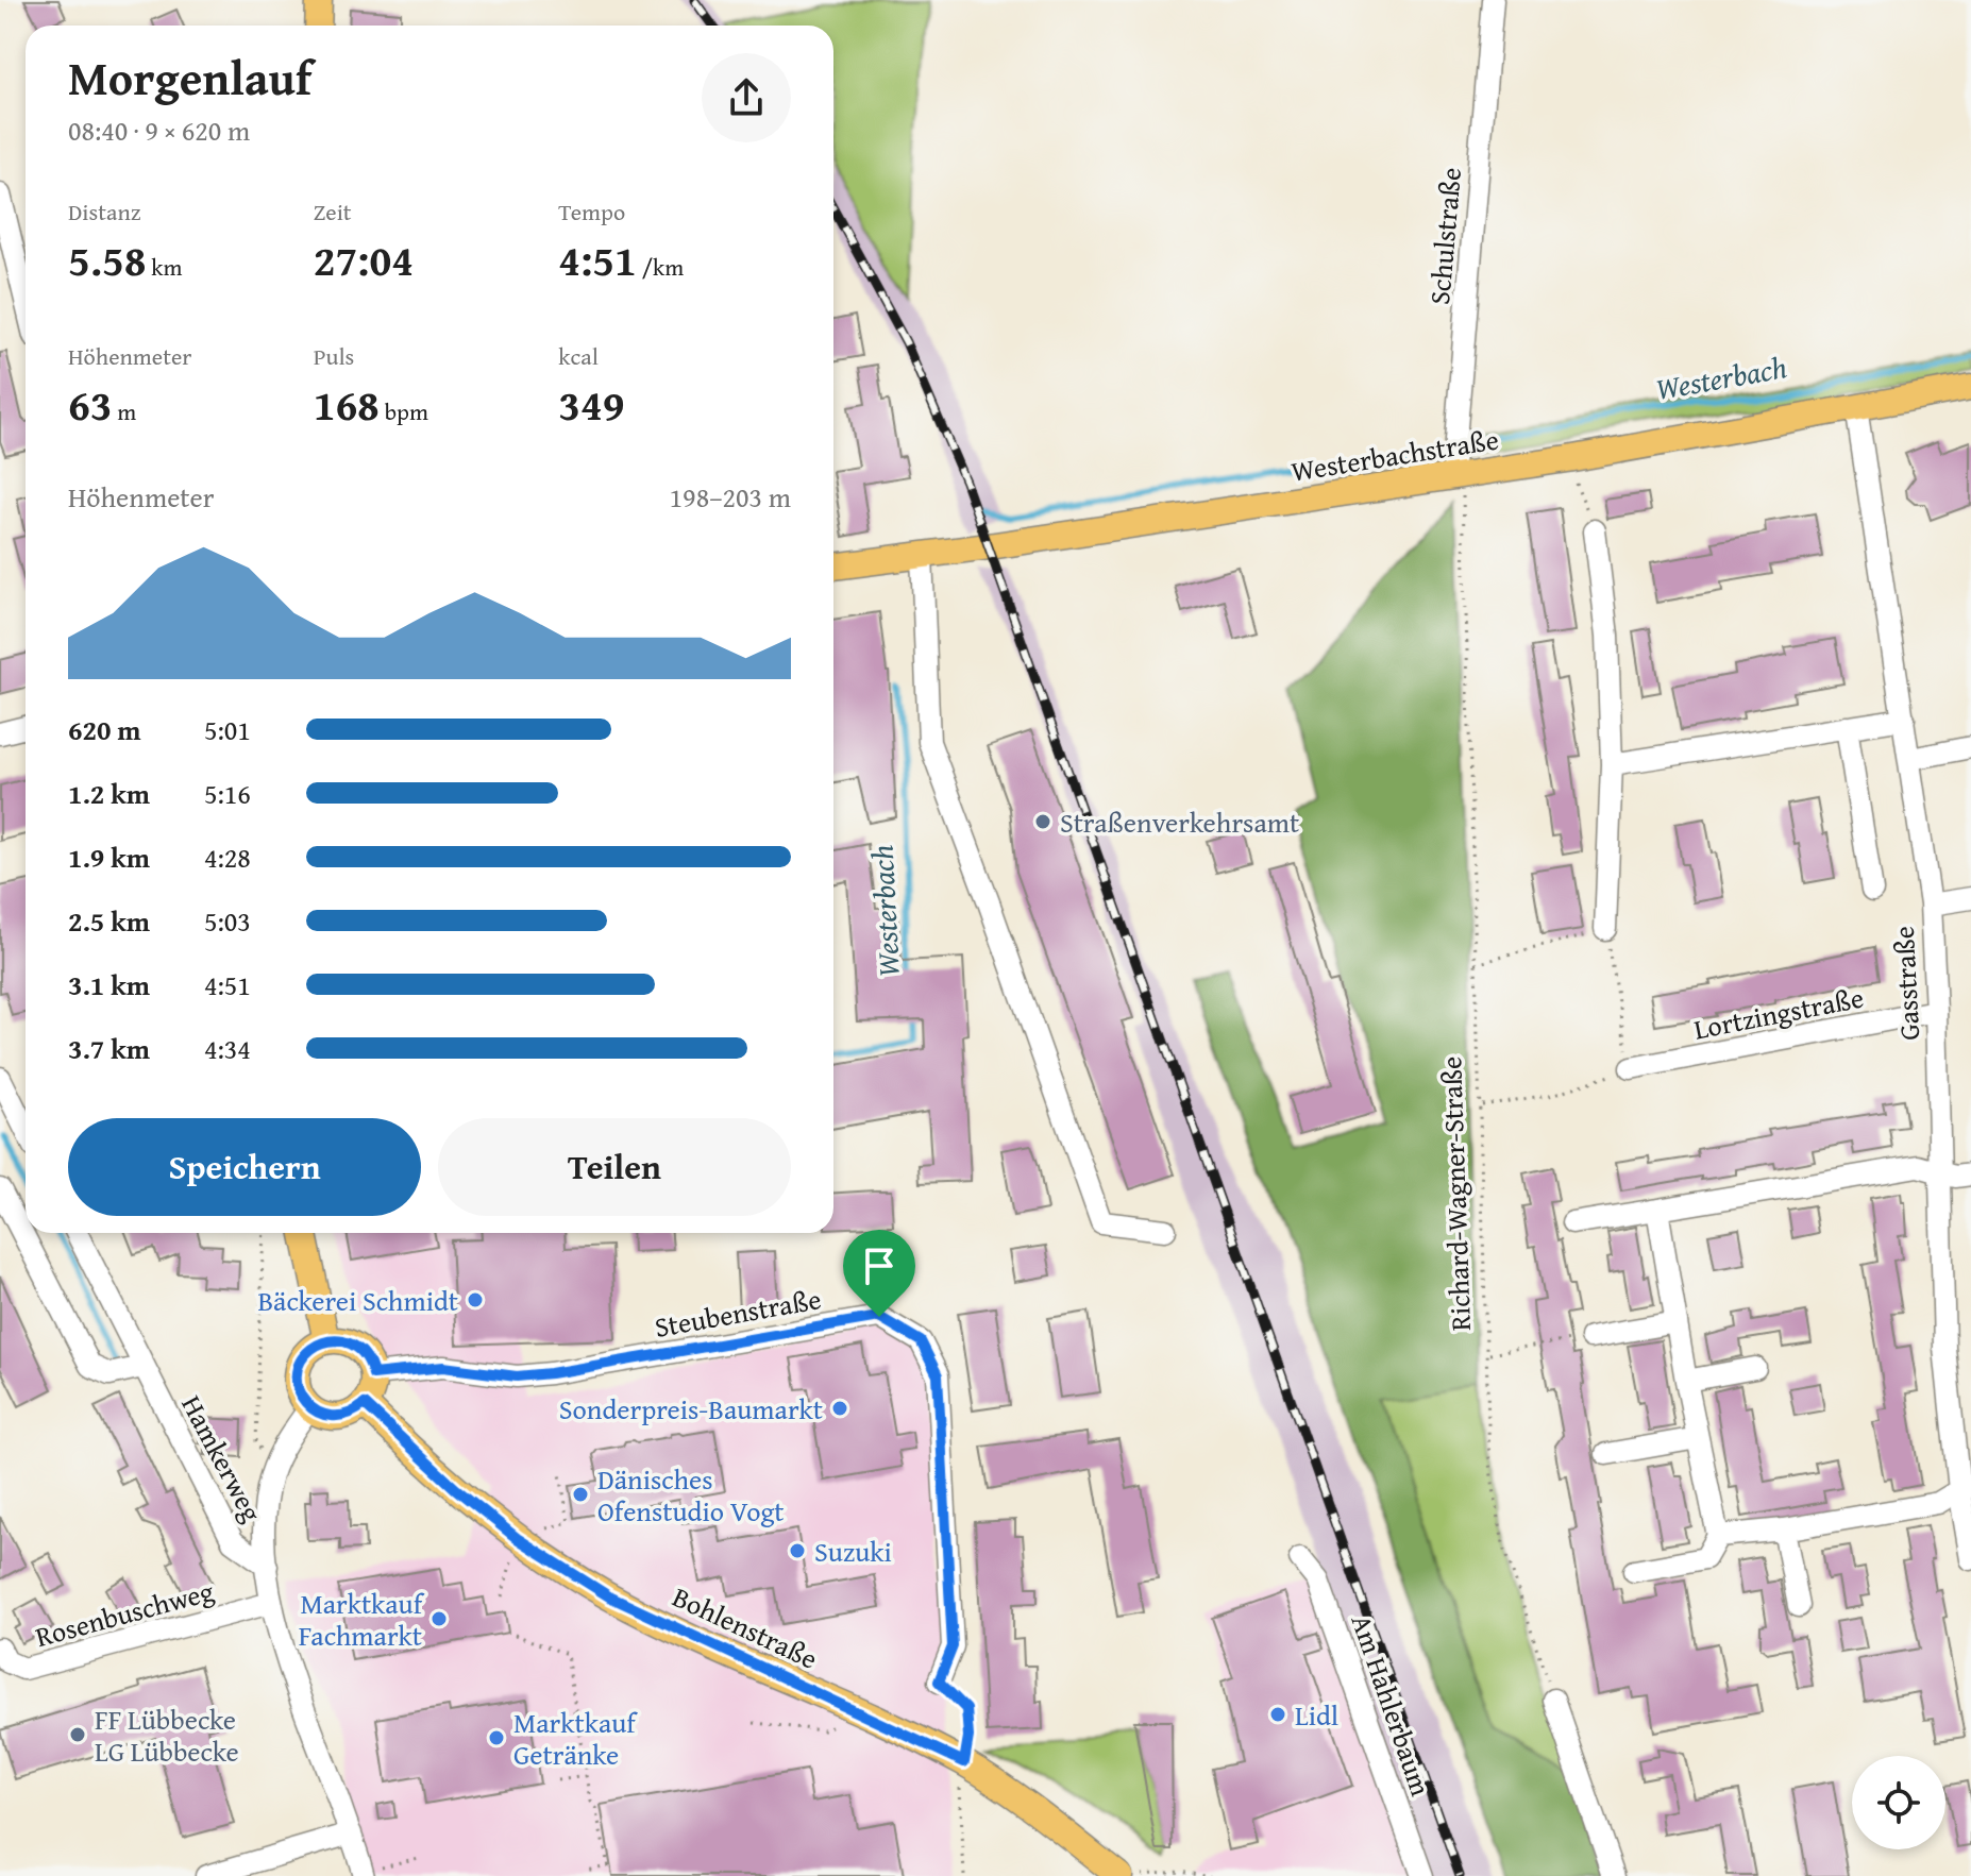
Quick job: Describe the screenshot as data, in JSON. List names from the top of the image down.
{
  "streets": {
    "main road": ["Westerbachstraße", "Bohlenstraße"],
    "street": [
      "Schulstraße",
      "Gasstraße",
      "Lortzingstraße",
      "Steubenstraße",
      "Hamkerweg",
      "Rosenbuschweg",
      "Am Hahlerbaum"
    ],
    "path": ["Richard-Wagner-Straße"]
  },
  "crossings": [
    ["Schulstraße", "Westerbachstraße"],
    ["Schulstraße", "Richard-Wagner-Straße"],
    ["Westerbachstraße", "Gasstraße"],
    ["Westerbachstraße", "Richard-Wagner-Straße"],
    ["Gasstraße", "Lortzingstraße"],
    ["Steubenstraße", "Bohlenstraße"]
  ],
  "water": ["Westerbach"],
  "places": [
    "Straßenverkehrsamt",
    "Bäckerei Schmidt",
    "Sonderpreis-Baumarkt",
    "Dänisches Ofenstudio Vogt",
    "Suzuki",
    "Marktkauf Fachmarkt",
    "Lidl",
    "FF Lübbecke LG Lübbecke",
    "Marktkauf Getränke"
  ],
  "page": {
    "heading": ["Morgenlauf", "08:40 · 9 × 620 m"],
    "stats": [
      ["Distanz", "5.58 km"],
      ["Zeit", "27:04"],
      ["Tempo", "4:51 /km"],
      ["Höhenmeter", "63 m"],
      ["Puls", "168 bpm"],
      ["kcal", "349"]
    ],
    "chart": ["Höhenmeter", "198–203 m"],
    "list": [
      {
        "name": "620 m",
        "note": "5:01"
      },
      {
        "name": "1.2 km",
        "note": "5:16"
      },
      {
        "name": "1.9 km",
        "note": "4:28"
      },
      {
        "name": "2.5 km",
        "note": "5:03"
      },
      {
        "name": "3.1 km",
        "note": "4:51"
      },
      {
        "name": "3.7 km",
        "note": "4:34"
      }
    ],
    "buttons": ["Speichern", "Teilen"]
  }
}
